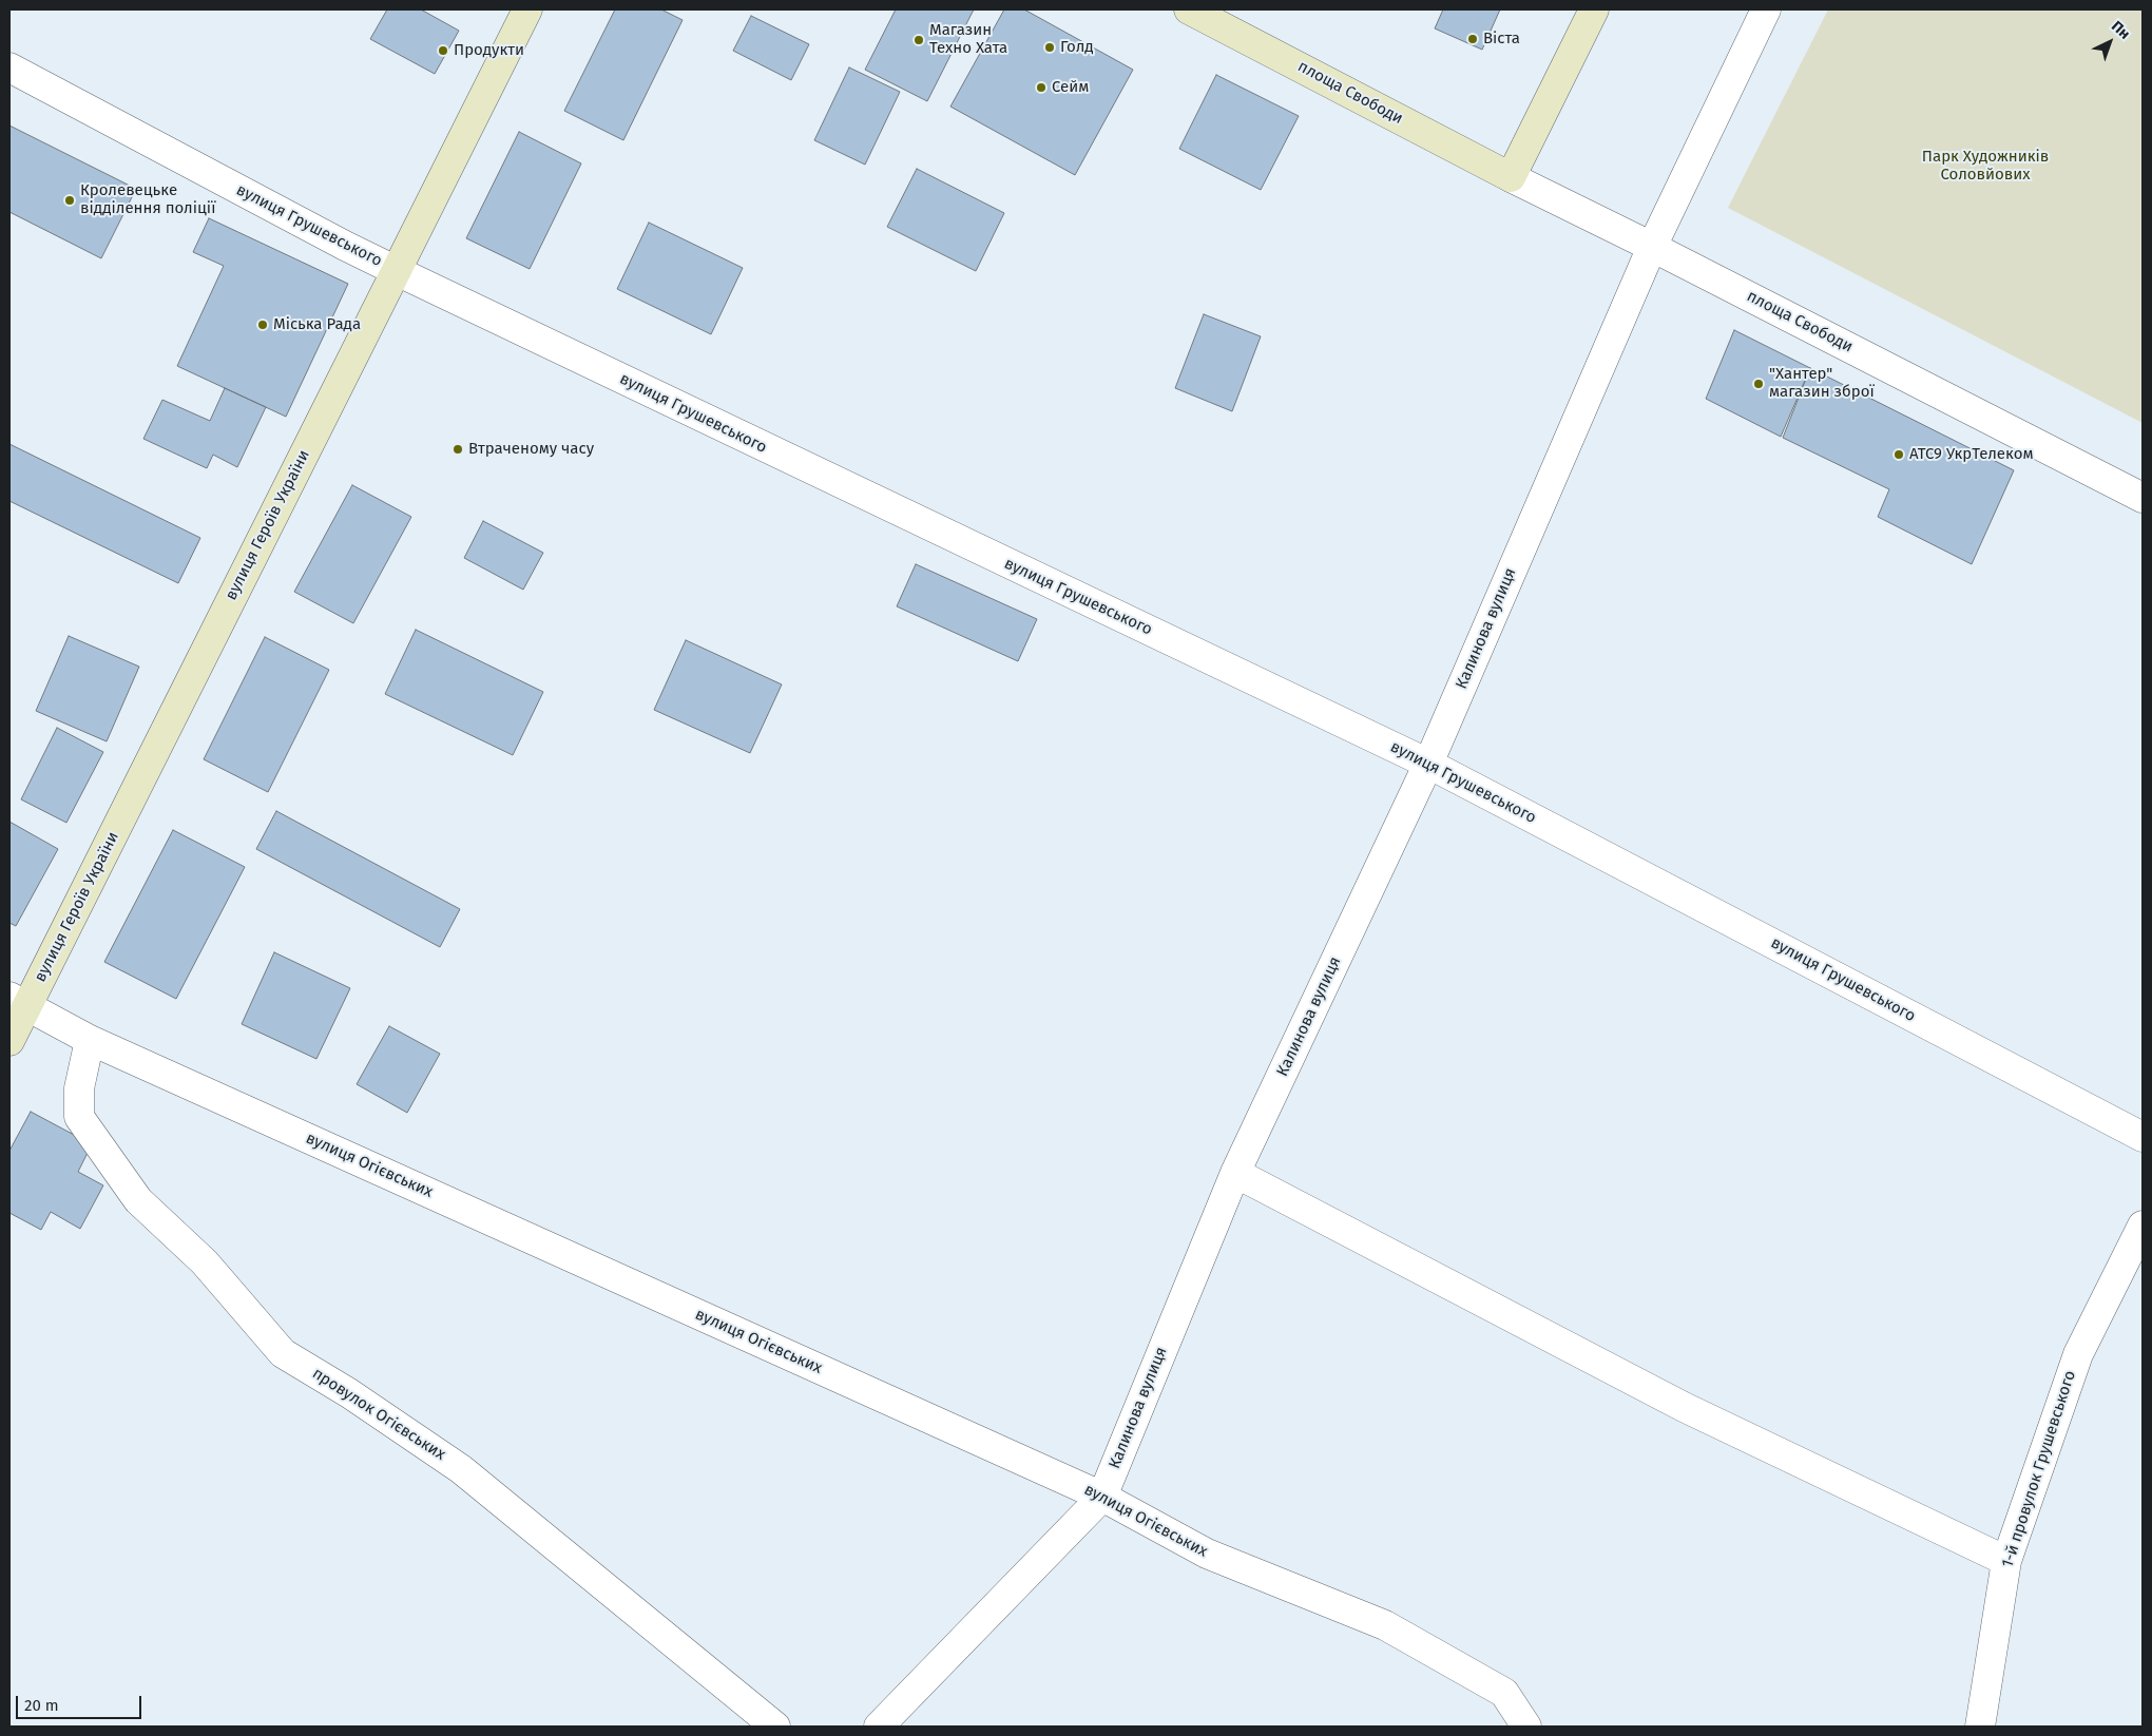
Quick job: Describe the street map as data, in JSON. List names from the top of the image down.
{
  "streets": {
    "main road": ["площа Свободи", "вулиця Героїв України"],
    "street": [
      "вулиця Грушевського",
      "Калинова вулиця",
      "вулиця Огієвських",
      "провулок Огієвських",
      "1-й провулок Грушевського"
    ]
  },
  "crossings": [
    ["площа Свободи", "Калинова вулиця"],
    ["вулиця Грушевського", "вулиця Героїв України"],
    ["вулиця Грушевського", "Калинова вулиця"],
    ["вулиця Героїв України", "вулиця Огієвських"],
    ["Калинова вулиця", "вулиця Огієвських"],
    ["вулиця Огієвських", "провулок Огієвських"]
  ],
  "parks": ["Парк Художників Соловйових"],
  "places": [
    "Віста",
    "Магазин Техно Хата",
    "Голд",
    "Продукти",
    "Сейм",
    "Кролевецьке відділення поліції",
    "Міська Рада",
    "\"Хантер\" магазин зброї",
    "Втраченому часу",
    "АТС9 УкрТелеком"
  ],
  "scale_bar": "20 m",
  "north": "top right"
}
